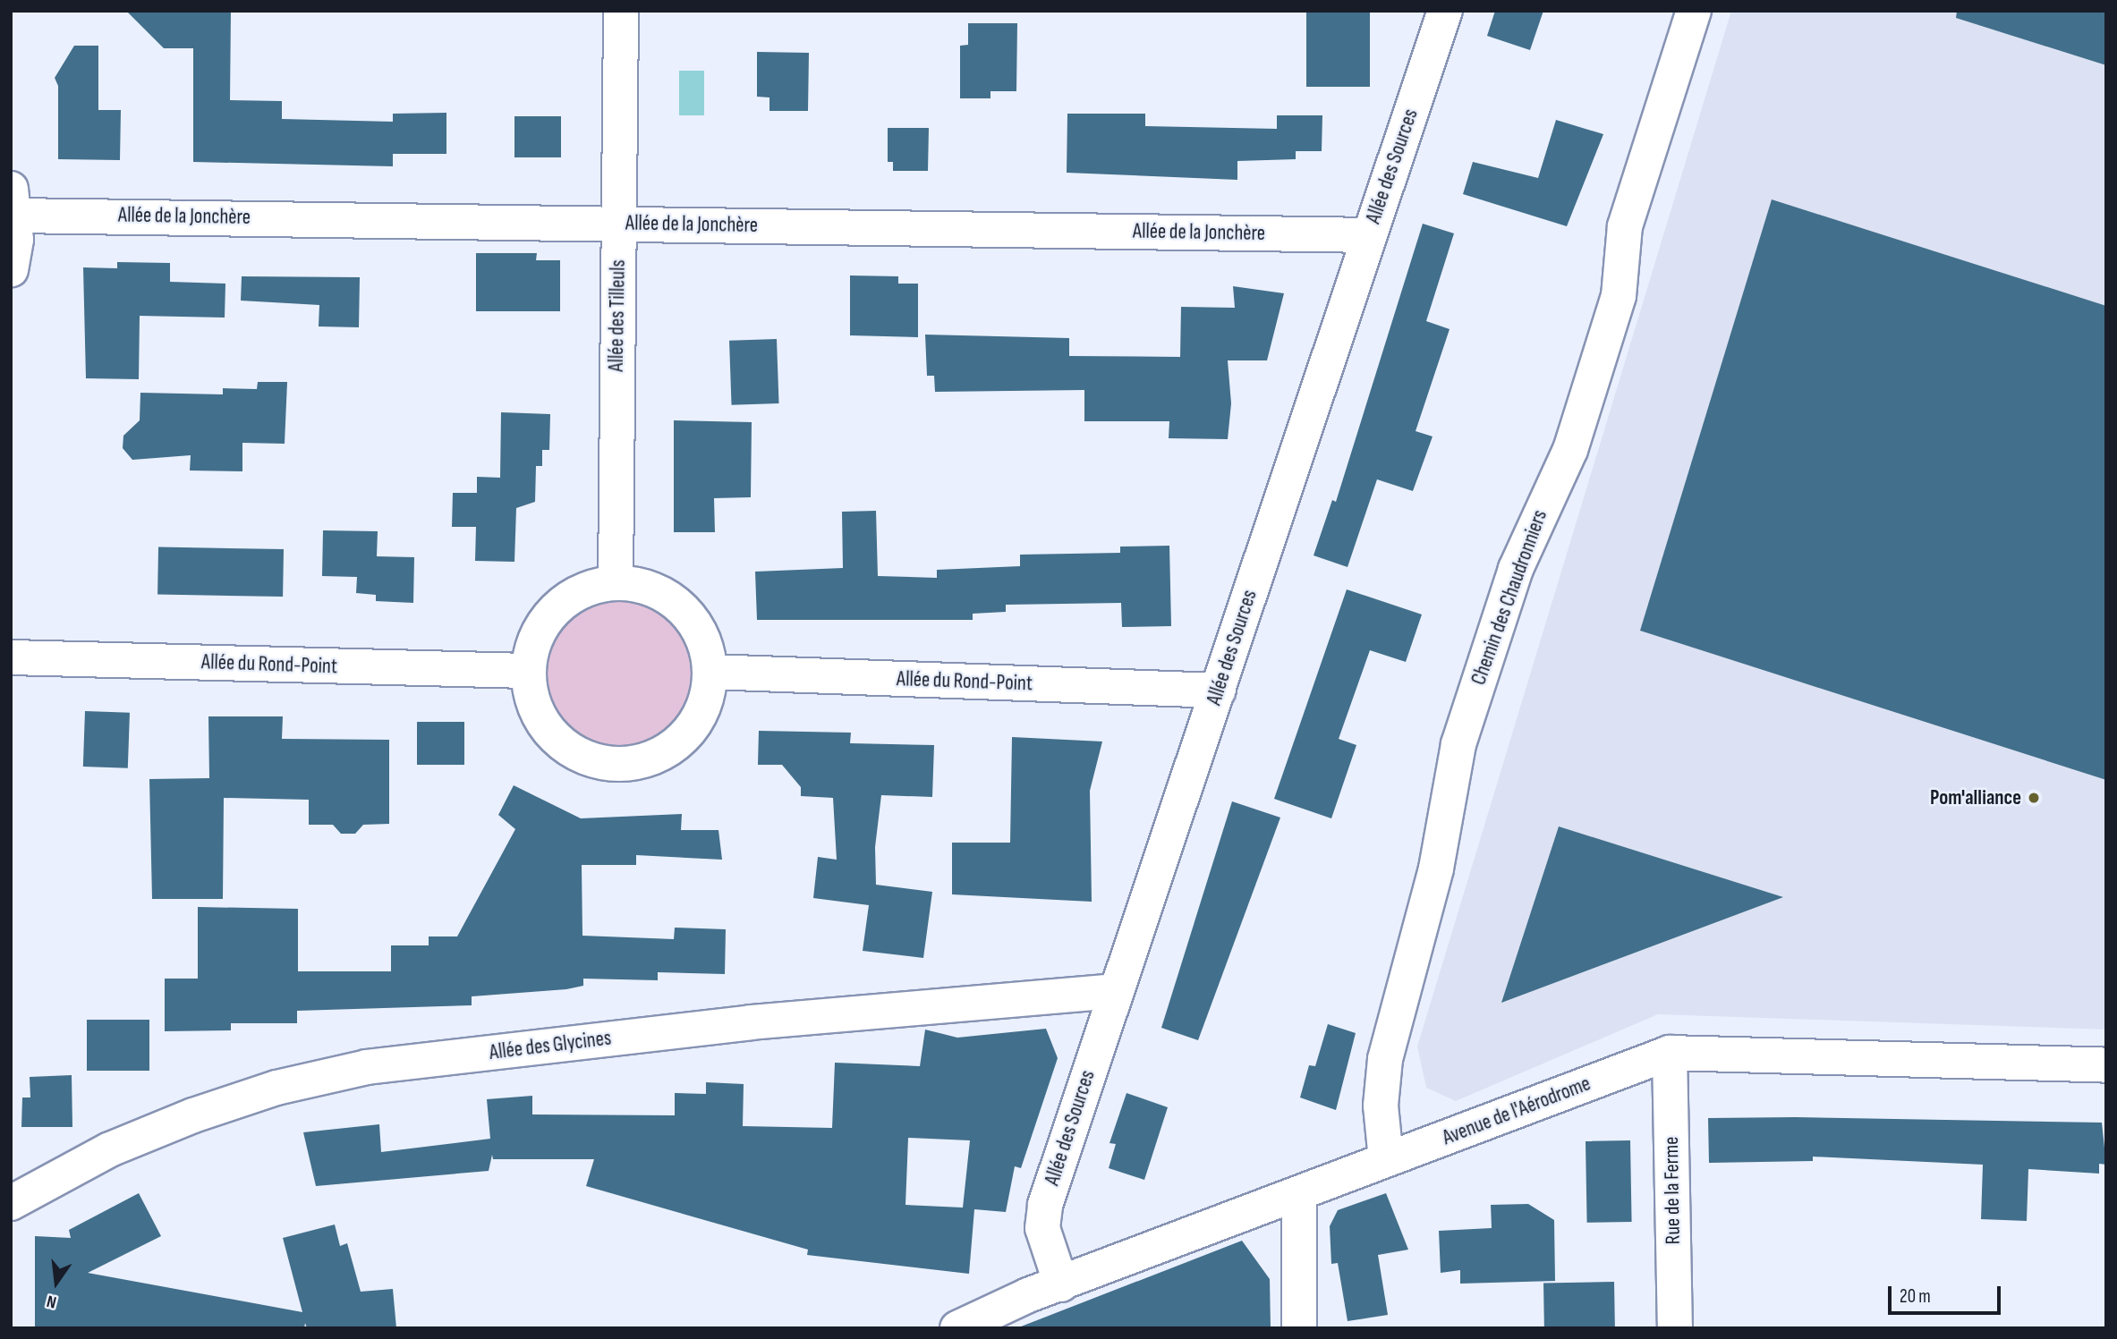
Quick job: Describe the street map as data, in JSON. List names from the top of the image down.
{
  "streets": {
    "street": [
      "Allée des Sources",
      "Allée de la Jonchère",
      "Allée des Tilleuls",
      "Chemin des Chaudronniers",
      "Allée du Rond-Point",
      "Allée des Glycines",
      "Avenue de l'Aérodrome",
      "Rue de la Ferme"
    ]
  },
  "crossings": [
    ["Allée des Sources", "Allée de la Jonchère"],
    ["Allée des Sources", "Allée du Rond-Point"],
    ["Allée des Sources", "Allée des Glycines"],
    ["Allée des Sources", "Avenue de l'Aérodrome"],
    ["Allée de la Jonchère", "Allée des Tilleuls"],
    ["Allée des Tilleuls", "Allée du Rond-Point"],
    ["Chemin des Chaudronniers", "Avenue de l'Aérodrome"],
    ["Avenue de l'Aérodrome", "Rue de la Ferme"]
  ],
  "places": ["Pom'alliance"],
  "scale_bar": "20 m",
  "north": "bottom"
}
